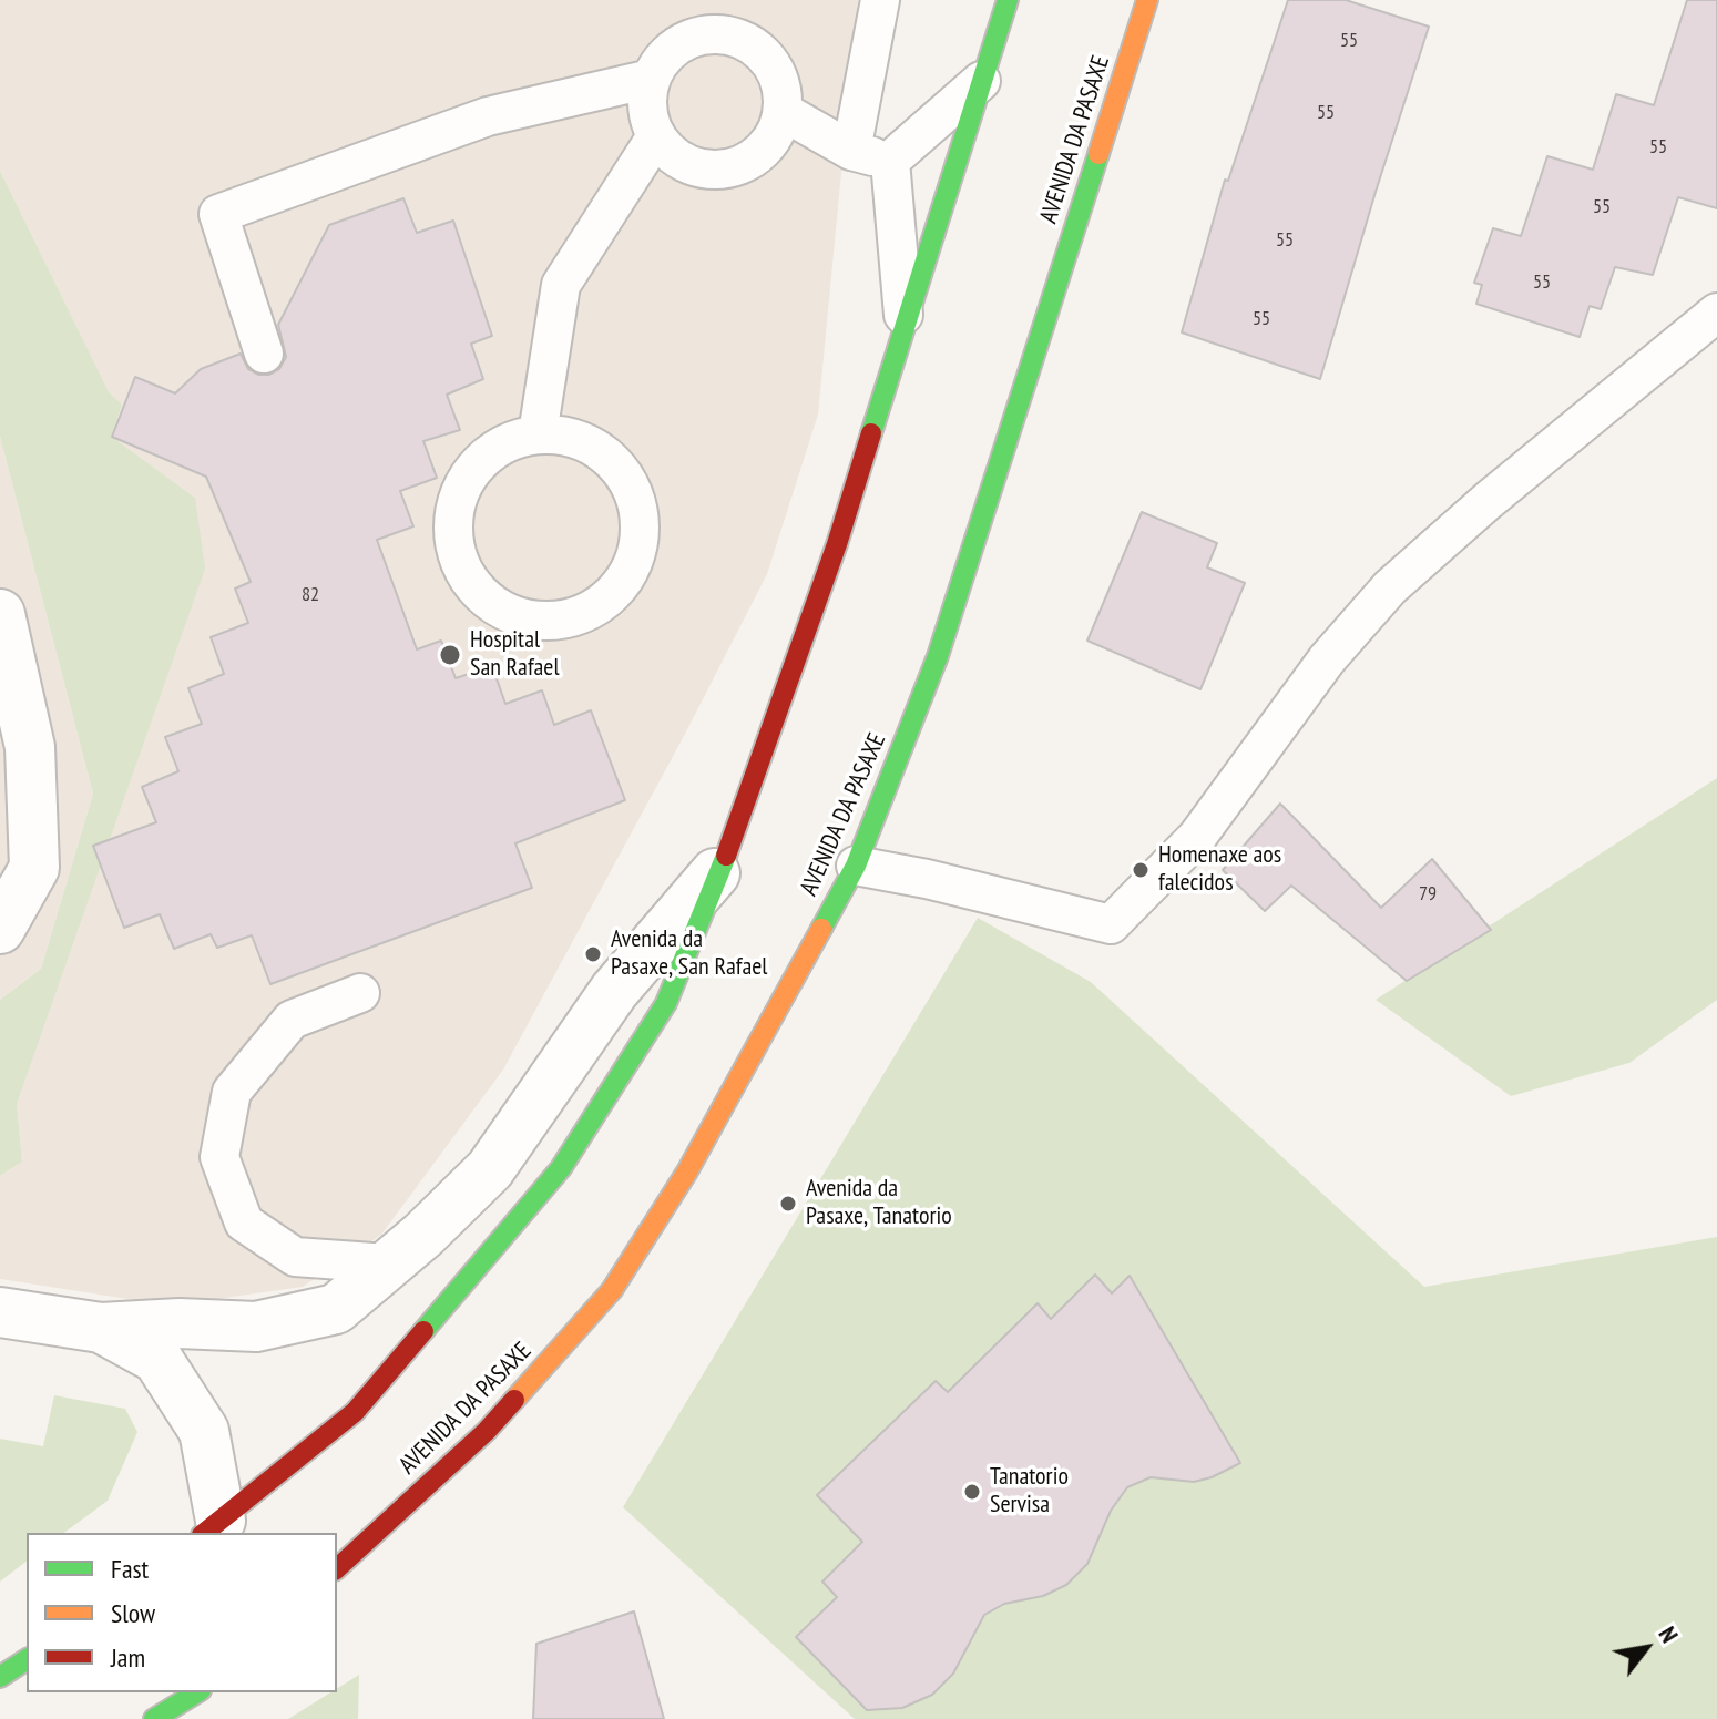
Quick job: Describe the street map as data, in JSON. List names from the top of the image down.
{
  "streets": {
    "main road": ["AVENIDA DA PASAXE"]
  },
  "places": [
    "Hospital San Rafael",
    "Homenaxe aos falecidos",
    "Avenida da Pasaxe, San Rafael",
    "Avenida da Pasaxe, Tanatorio",
    "Tanatorio Servisa"
  ],
  "house_numbers": [
    "55",
    "55",
    "55",
    "55",
    "55",
    "55",
    "55",
    "82",
    "79"
  ],
  "legend": ["Fast", "Slow", "Jam"],
  "north": "top right"
}
